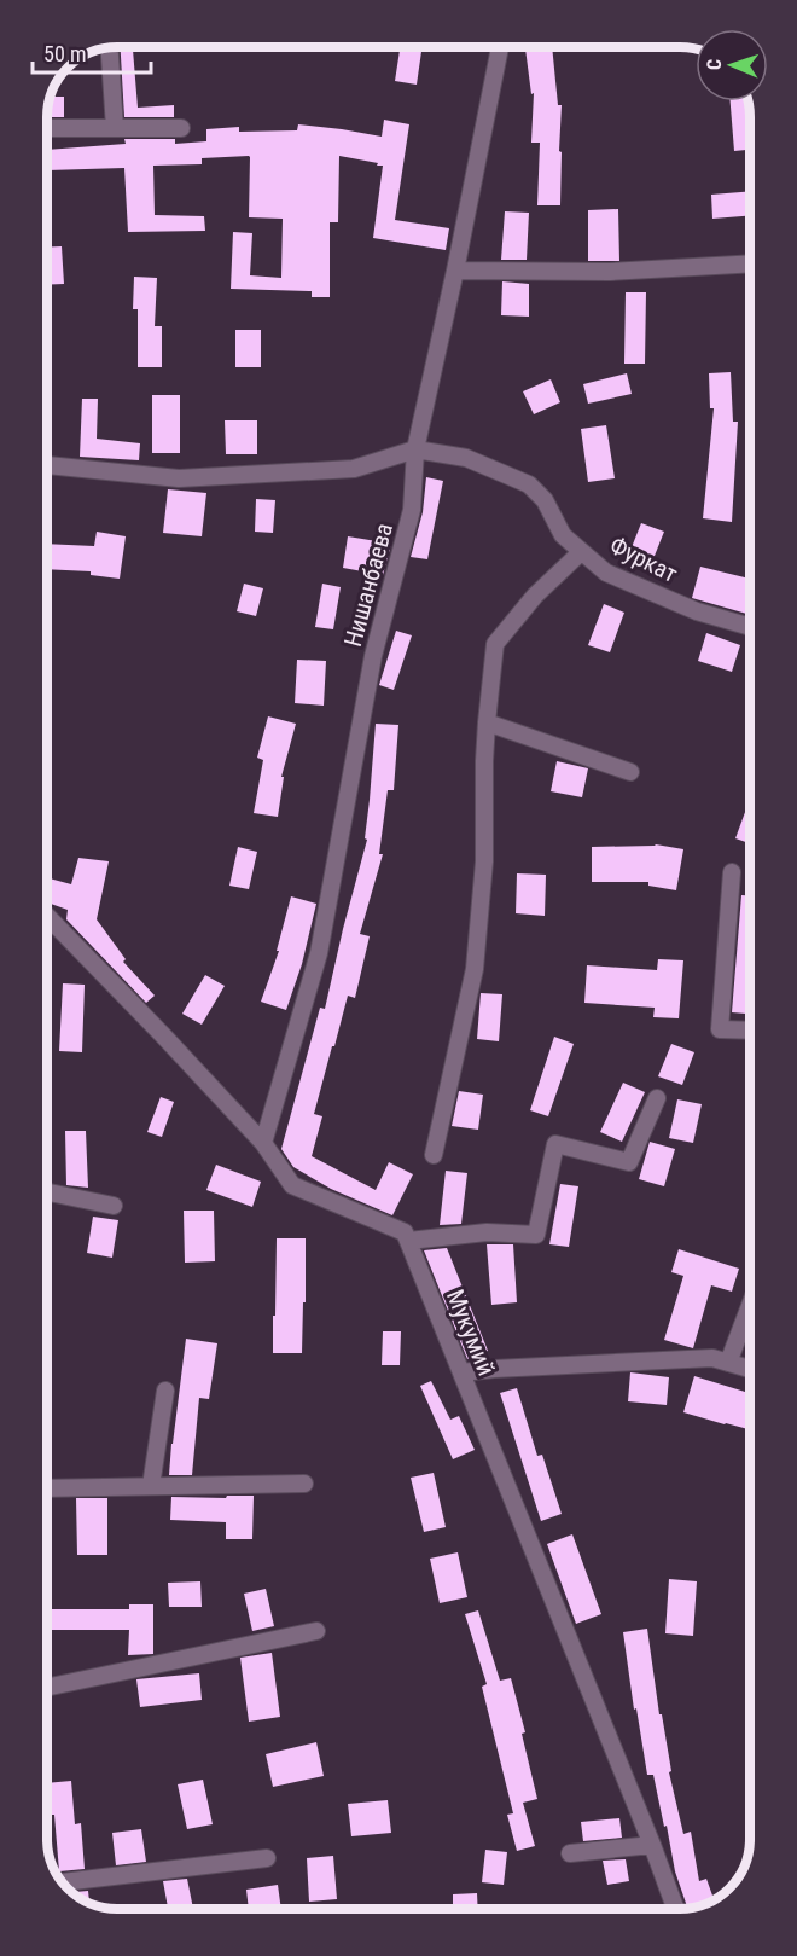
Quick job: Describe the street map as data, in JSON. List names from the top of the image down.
{
  "streets": {
    "street": ["Фуркат", "Нишанбаева", "Мукумий"]
  },
  "crossings": [
    ["Фуркат", "Нишанбаева"]
  ],
  "scale_bar": "50 m",
  "north": "left"
}
